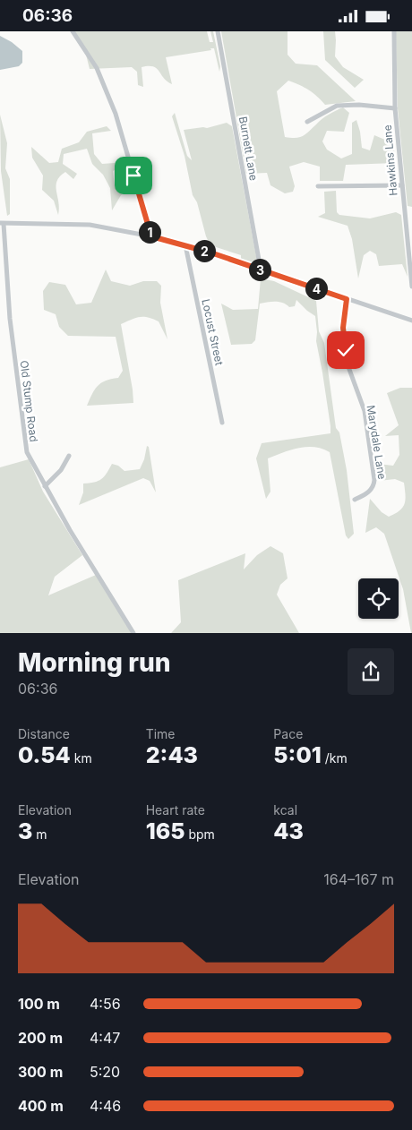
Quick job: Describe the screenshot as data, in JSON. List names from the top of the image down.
{
  "streets": {
    "street": [
      "Burnett Lane",
      "Hawkins Lane",
      "Locust Street",
      "Old Stump Road",
      "Marydale Lane"
    ]
  },
  "page": {
    "status": "06:36",
    "pins": [
      "1",
      "2",
      "3",
      "4"
    ],
    "heading": ["Morning run", "06:36"],
    "stats": [
      ["Distance", "0.54 km"],
      ["Time", "2:43"],
      ["Pace", "5:01 /km"],
      ["Elevation", "3 m"],
      ["Heart rate", "165 bpm"],
      ["kcal", "43"]
    ],
    "chart": ["Elevation", "164–167 m"],
    "list": [
      {
        "name": "100 m",
        "note": "4:56"
      },
      {
        "name": "200 m",
        "note": "4:47"
      },
      {
        "name": "300 m",
        "note": "5:20"
      },
      {
        "name": "400 m",
        "note": "4:46"
      }
    ]
  }
}
